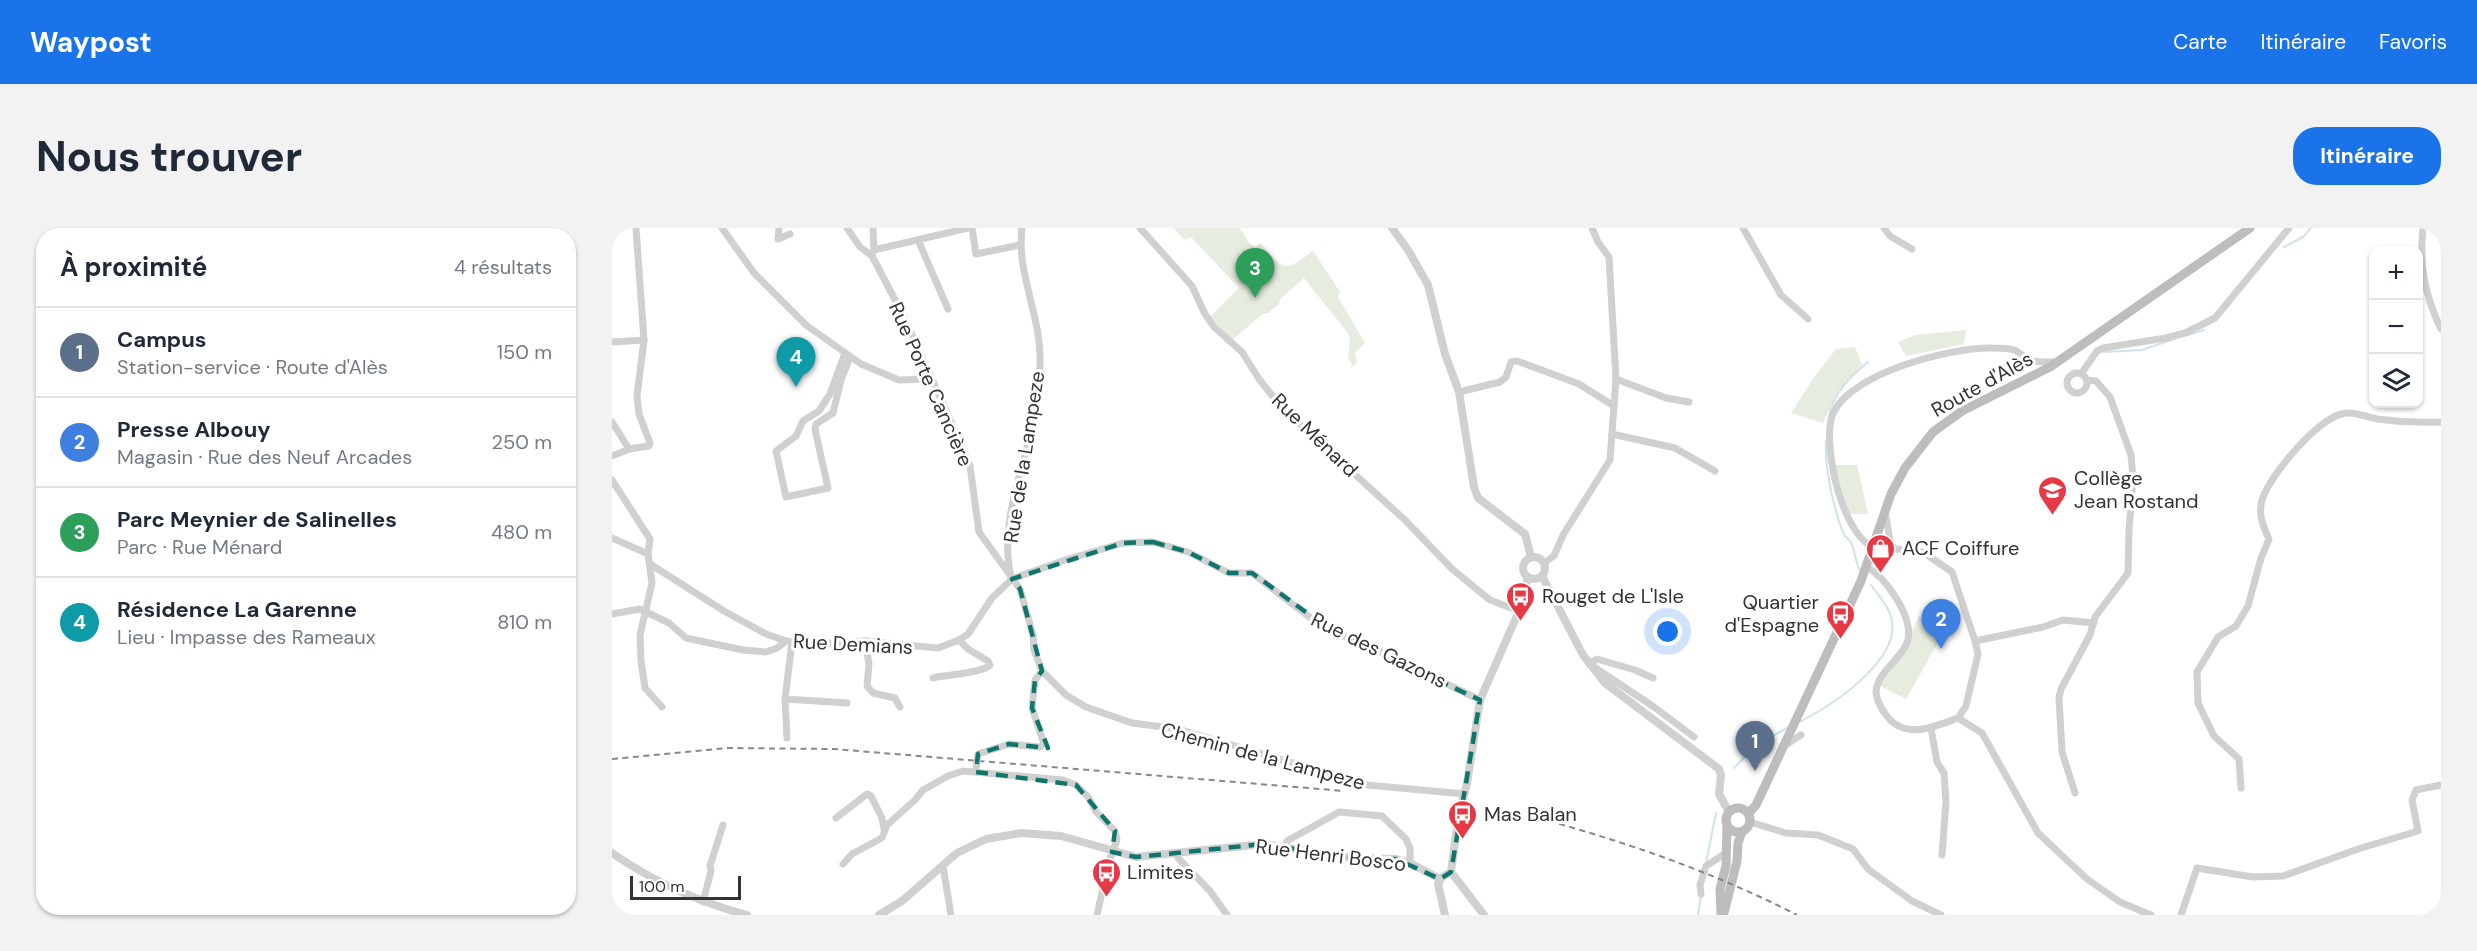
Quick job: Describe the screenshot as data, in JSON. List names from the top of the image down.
{
  "streets": {
    "main road": ["Route d'Alès"],
    "street": [
      "Rue Porte Cancière",
      "Rue Ménard",
      "Rue de la Lampeze",
      "Rue Demians",
      "Rue des Gazons",
      "Chemin de la Lampeze",
      "Rue Henri Bosco"
    ]
  },
  "crossings": [
    ["Rue Porte Cancière", "Rue de la Lampeze"],
    ["Rue Porte Cancière", "Rue des Gazons"],
    ["Rue de la Lampeze", "Rue des Gazons"]
  ],
  "places": {
    "school or university": ["Collège Jean Rostand"],
    "shop": ["ACF Coiffure"],
    "bus stop": [
      "Rouget de L'Isle",
      "Quartier d'Espagne",
      "Mas Balan",
      "Limites"
    ]
  },
  "scale_bar": "100 m",
  "page": {
    "header": "Waypost",
    "nav": ["Carte", "Itinéraire", "Favoris"],
    "buttons": "Itinéraire",
    "title": "Nous trouver",
    "heading": ["À proximité", "4 résultats"],
    "map_buttons": ["+", "−"],
    "pins": [
      "3",
      "4",
      "2",
      "1"
    ],
    "list": [
      {
        "mark": "1",
        "name": "Campus",
        "note": "Station-service · Route d'Alès",
        "value": "150 m"
      },
      {
        "mark": "2",
        "name": "Presse Albouy",
        "note": "Magasin · Rue des Neuf Arcades",
        "value": "250 m"
      },
      {
        "mark": "3",
        "name": "Parc Meynier de Salinelles",
        "note": "Parc · Rue Ménard",
        "value": "480 m"
      },
      {
        "mark": "4",
        "name": "Résidence La Garenne",
        "note": "Lieu · Impasse des Rameaux",
        "value": "810 m"
      }
    ],
    "scale": "100 m"
  }
}
